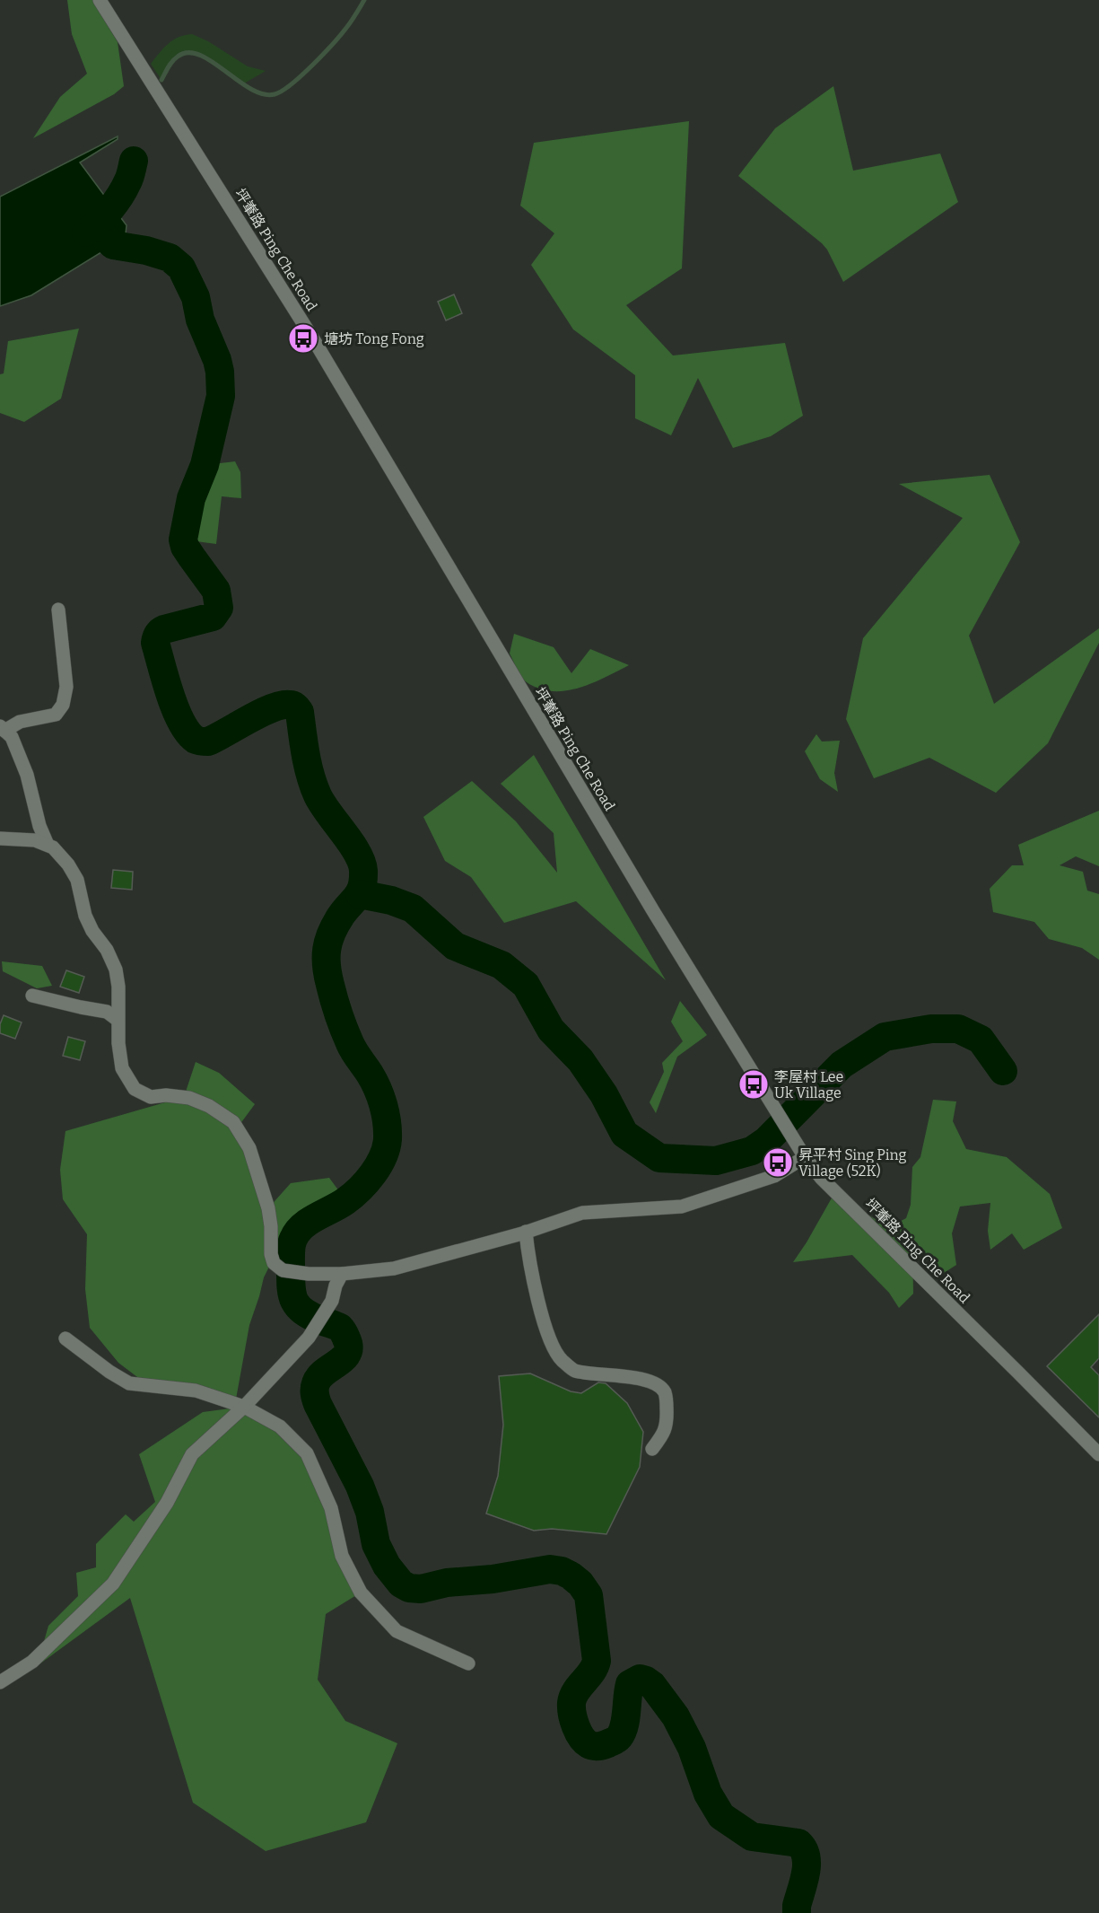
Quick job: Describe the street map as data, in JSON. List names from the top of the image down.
{
  "streets": {
    "street": ["坪輋路 Ping Che Road"]
  },
  "places": {
    "bus stop": ["塘坊 Tong Fong", "李屋村 Lee Uk Village", "昇平村 Sing Ping Village (52K)"]
  }
}
